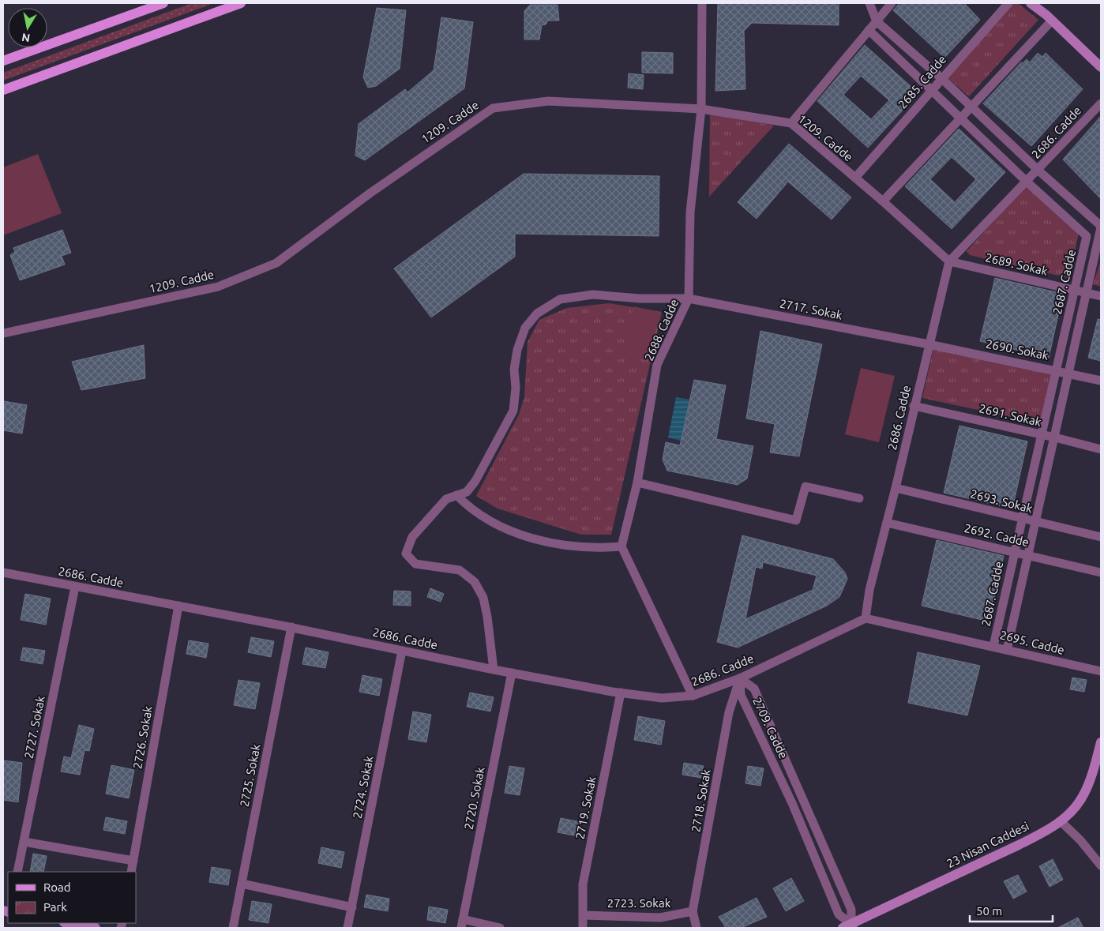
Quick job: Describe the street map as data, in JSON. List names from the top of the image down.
{
  "streets": {
    "main road": ["23 Nisan Caddesi"],
    "street": [
      "2685. Cadde",
      "1209. Cadde",
      "2686. Cadde",
      "2689. Sokak",
      "2687. Cadde",
      "2717. Sokak",
      "2688. Cadde",
      "2690. Sokak",
      "2691. Sokak",
      "2693. Sokak",
      "2692. Cadde",
      "2695. Cadde",
      "2727. Sokak",
      "2709. Cadde",
      "2726. Sokak",
      "2725. Sokak",
      "2724. Sokak",
      "2720. Sokak",
      "2718. Sokak",
      "2719. Sokak",
      "2723. Sokak"
    ]
  },
  "crossings": [
    ["2685. Cadde", "1209. Cadde"],
    ["2685. Cadde", "2687. Cadde"],
    ["1209. Cadde", "2686. Cadde"],
    ["1209. Cadde", "2689. Sokak"],
    ["1209. Cadde", "2688. Cadde"],
    ["2686. Cadde", "2689. Sokak"],
    ["2686. Cadde", "2687. Cadde"],
    ["2686. Cadde", "2717. Sokak"],
    ["2686. Cadde", "2690. Sokak"],
    ["2686. Cadde", "2691. Sokak"],
    ["2686. Cadde", "2693. Sokak"],
    ["2686. Cadde", "2692. Cadde"],
    ["2686. Cadde", "2695. Cadde"],
    ["2686. Cadde", "2727. Sokak"],
    ["2686. Cadde", "2709. Cadde"],
    ["2686. Cadde", "2726. Sokak"],
    ["2686. Cadde", "2725. Sokak"],
    ["2686. Cadde", "2724. Sokak"],
    ["2686. Cadde", "2720. Sokak"],
    ["2686. Cadde", "2718. Sokak"],
    ["2686. Cadde", "2719. Sokak"],
    ["2689. Sokak", "2687. Cadde"],
    ["2687. Cadde", "2690. Sokak"],
    ["2687. Cadde", "2691. Sokak"],
    ["2687. Cadde", "2693. Sokak"],
    ["2687. Cadde", "2692. Cadde"],
    ["2687. Cadde", "2695. Cadde"],
    ["2717. Sokak", "2688. Cadde"],
    ["2717. Sokak", "2690. Sokak"],
    ["2709. Cadde", "2718. Sokak"],
    ["2709. Cadde", "23 Nisan Caddesi"],
    ["2718. Sokak", "2723. Sokak"],
    ["2719. Sokak", "2723. Sokak"]
  ],
  "legend": ["Road", "Park"],
  "scale_bar": "50 m",
  "north": "bottom"
}
